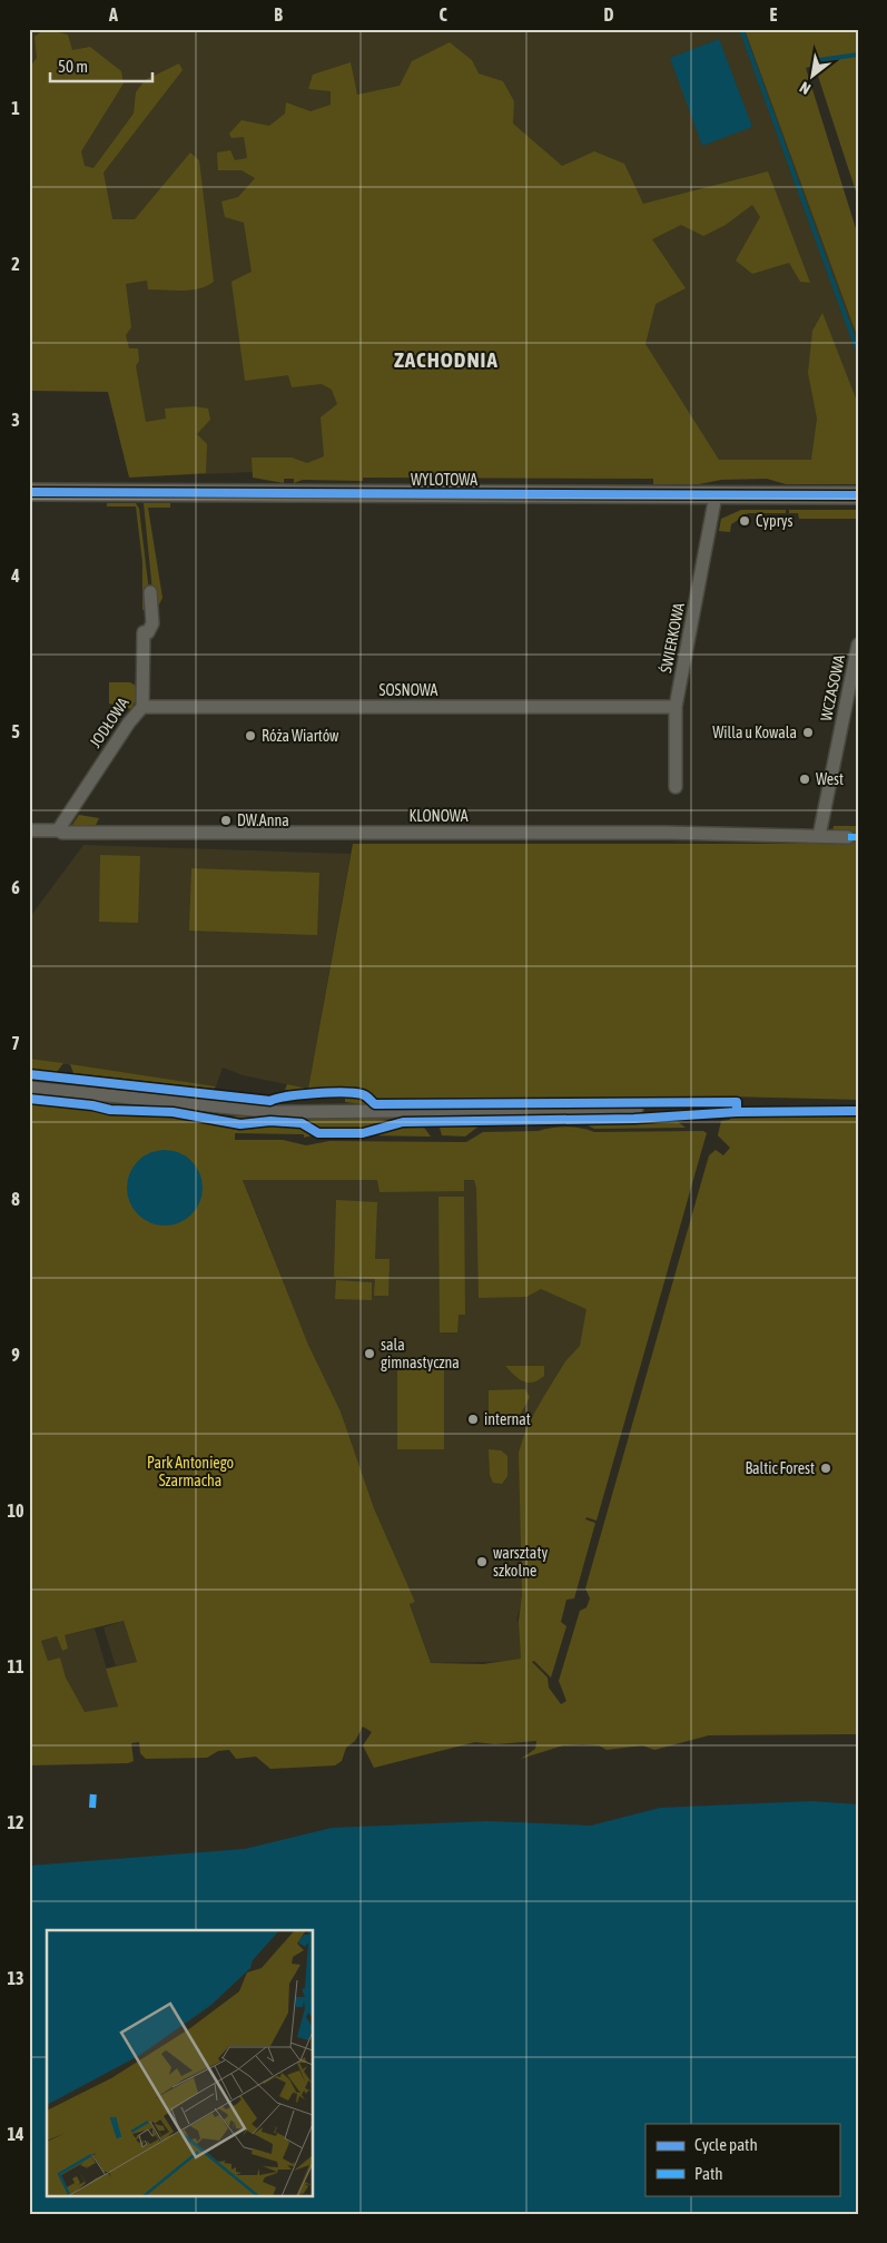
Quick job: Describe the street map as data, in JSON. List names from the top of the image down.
{
  "streets": {
    "street": [
      "WYLOTOWA",
      "ŚWIERKOWA",
      "WCZASOWA",
      "SOSNOWA",
      "JODŁOWA",
      "KLONOWA"
    ]
  },
  "crossings": [
    ["WYLOTOWA", "ŚWIERKOWA"],
    ["ŚWIERKOWA", "SOSNOWA"],
    ["WCZASOWA", "KLONOWA"],
    ["SOSNOWA", "JODŁOWA"],
    ["JODŁOWA", "KLONOWA"]
  ],
  "districts": ["ZACHODNIA"],
  "parks": ["Park Antoniego Szarmacha"],
  "places": [
    "Cyprys",
    "Willa u Kowala",
    "Róża Wiartów",
    "West",
    "DW.Anna",
    "sala gimnastyczna",
    "internat",
    "Baltic Forest",
    "warsztaty szkolne"
  ],
  "legend": ["Cycle path", "Path"],
  "scale_bar": "50 m",
  "north": "bottom left",
  "grid": {
    "columns": [
      "A",
      "B",
      "C",
      "D",
      "E"
    ],
    "rows": [
      "1",
      "2",
      "3",
      "4",
      "5",
      "6",
      "7",
      "8",
      "9",
      "10",
      "11",
      "12",
      "13",
      "14"
    ]
  }
}
